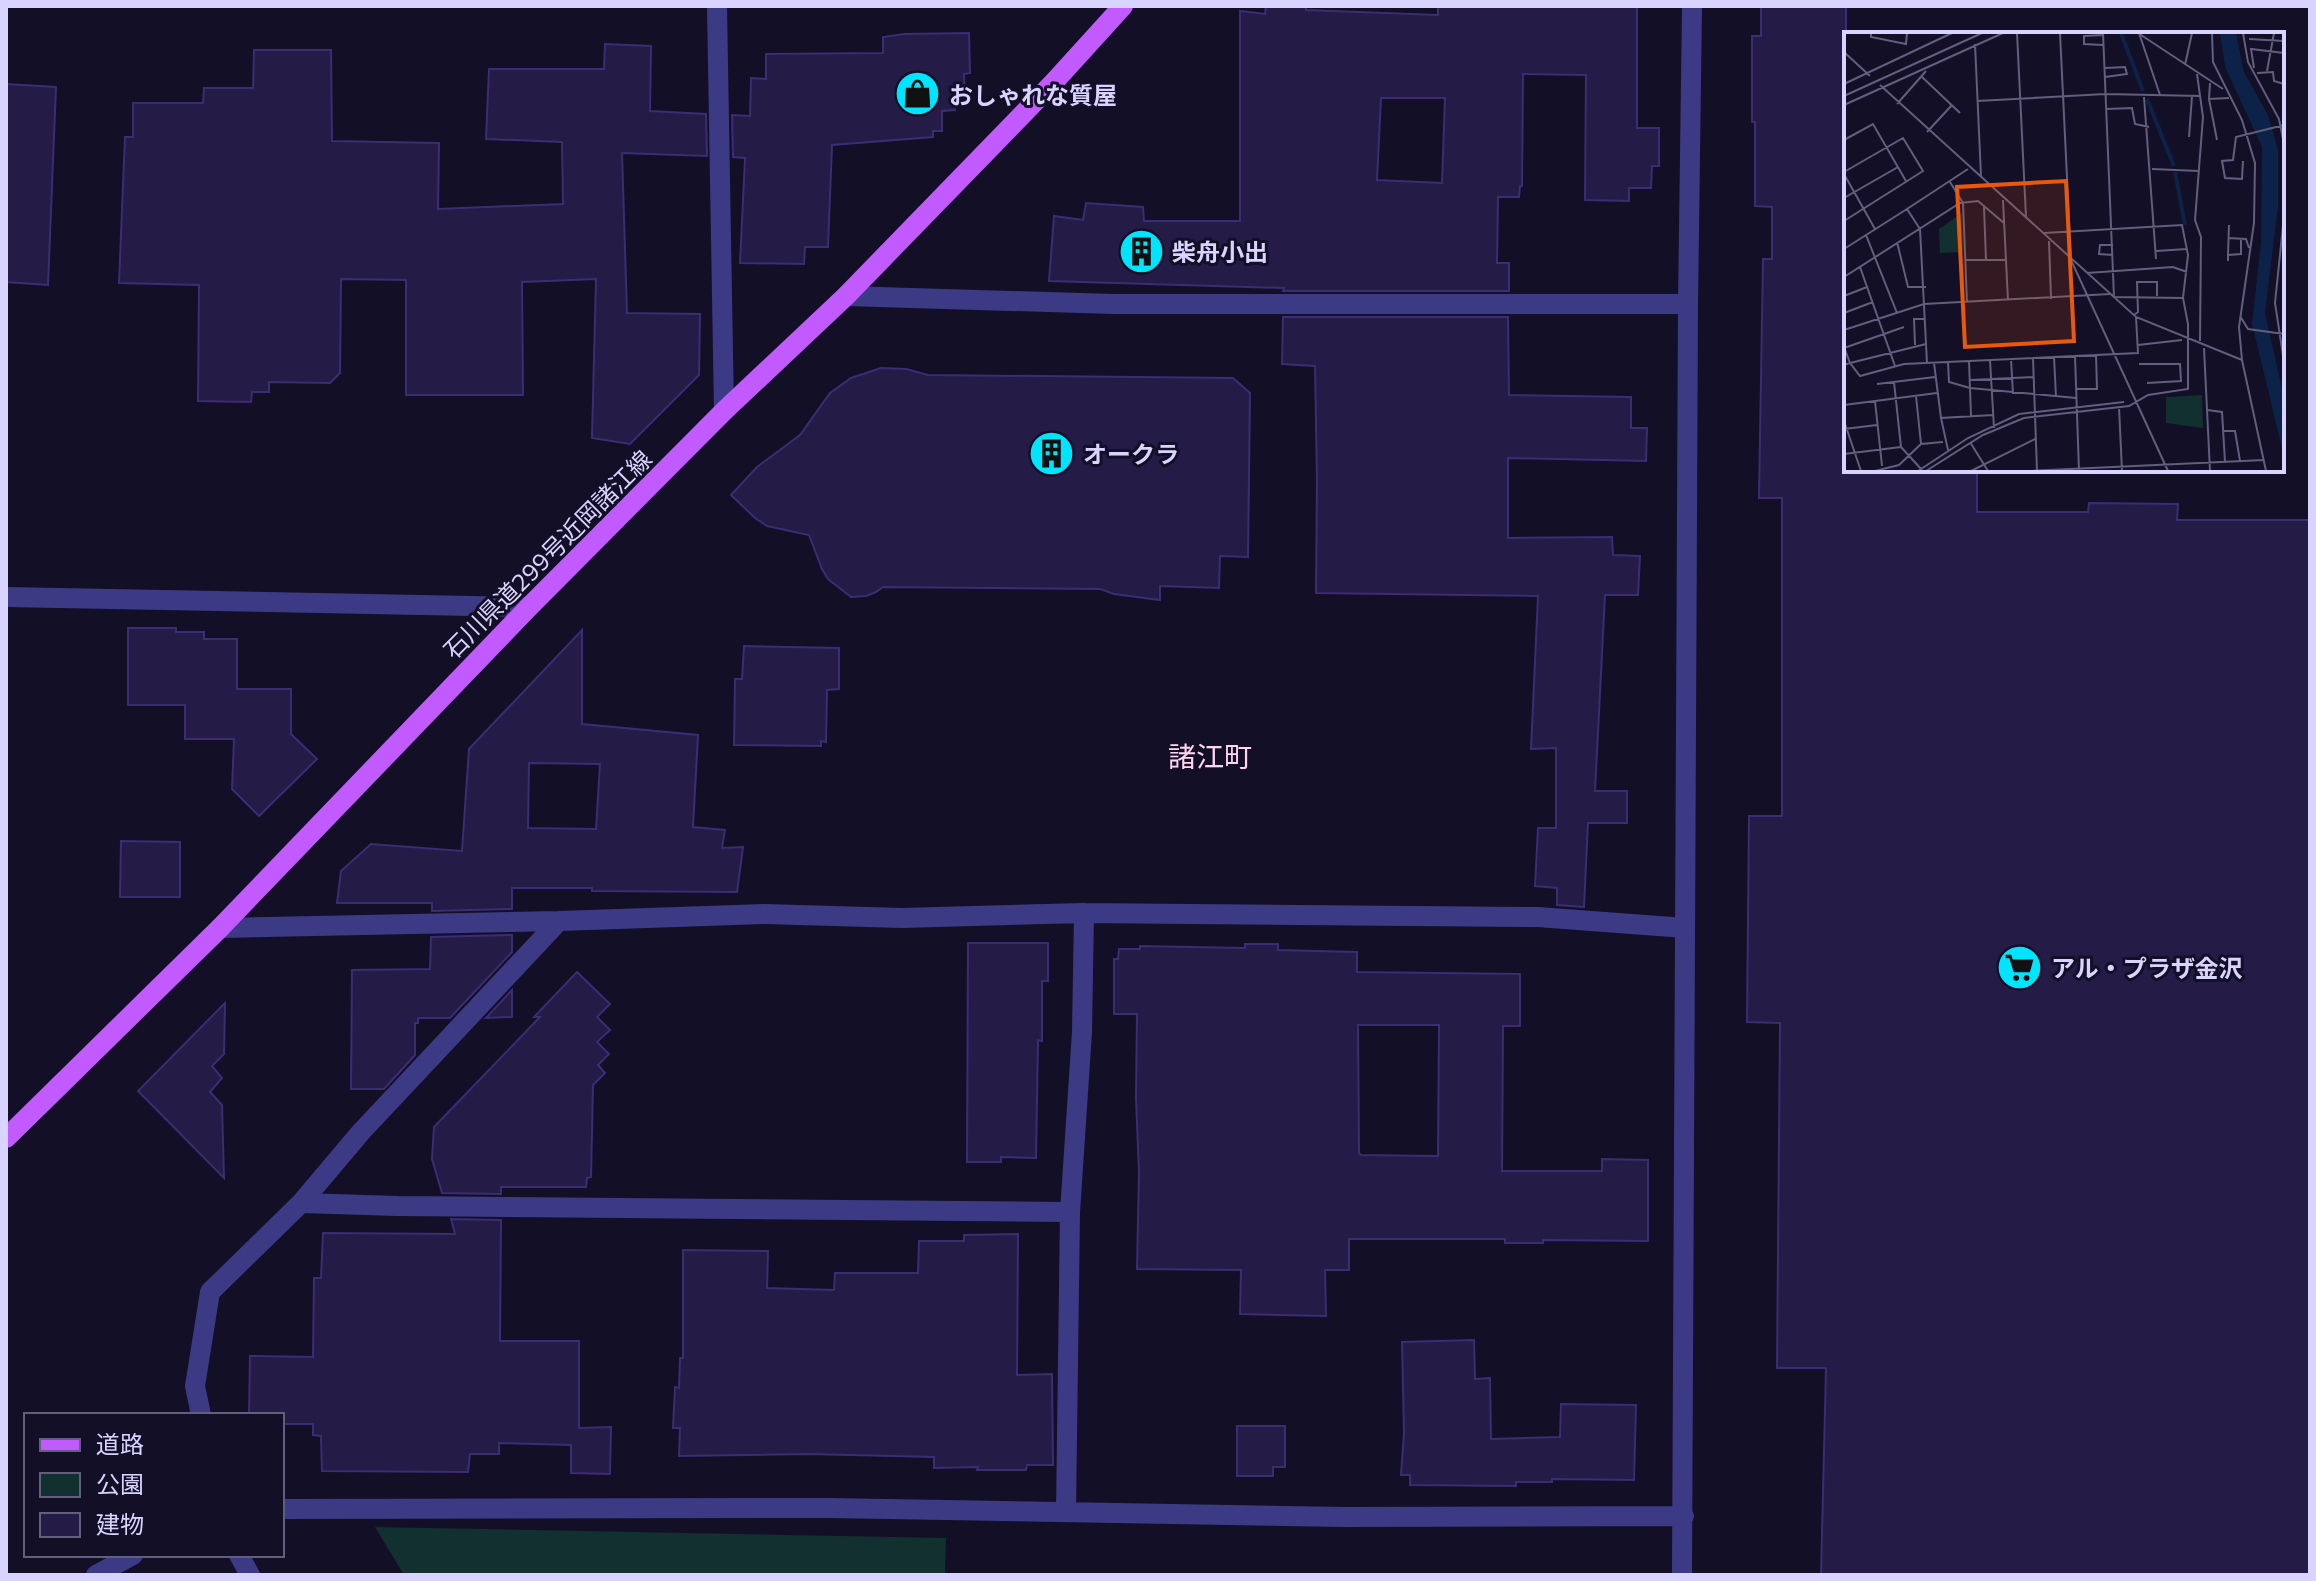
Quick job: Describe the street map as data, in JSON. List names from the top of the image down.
{
  "streets": {
    "main road": ["石川県道299号近岡諸江線"]
  },
  "districts": ["諸江町"],
  "places": {
    "shop": ["おしゃれな質屋"],
    "building": ["柴舟小出", "オークラ"],
    "supermarket": ["アル・プラザ金沢"]
  },
  "legend": ["道路", "公園", "建物"]
}
